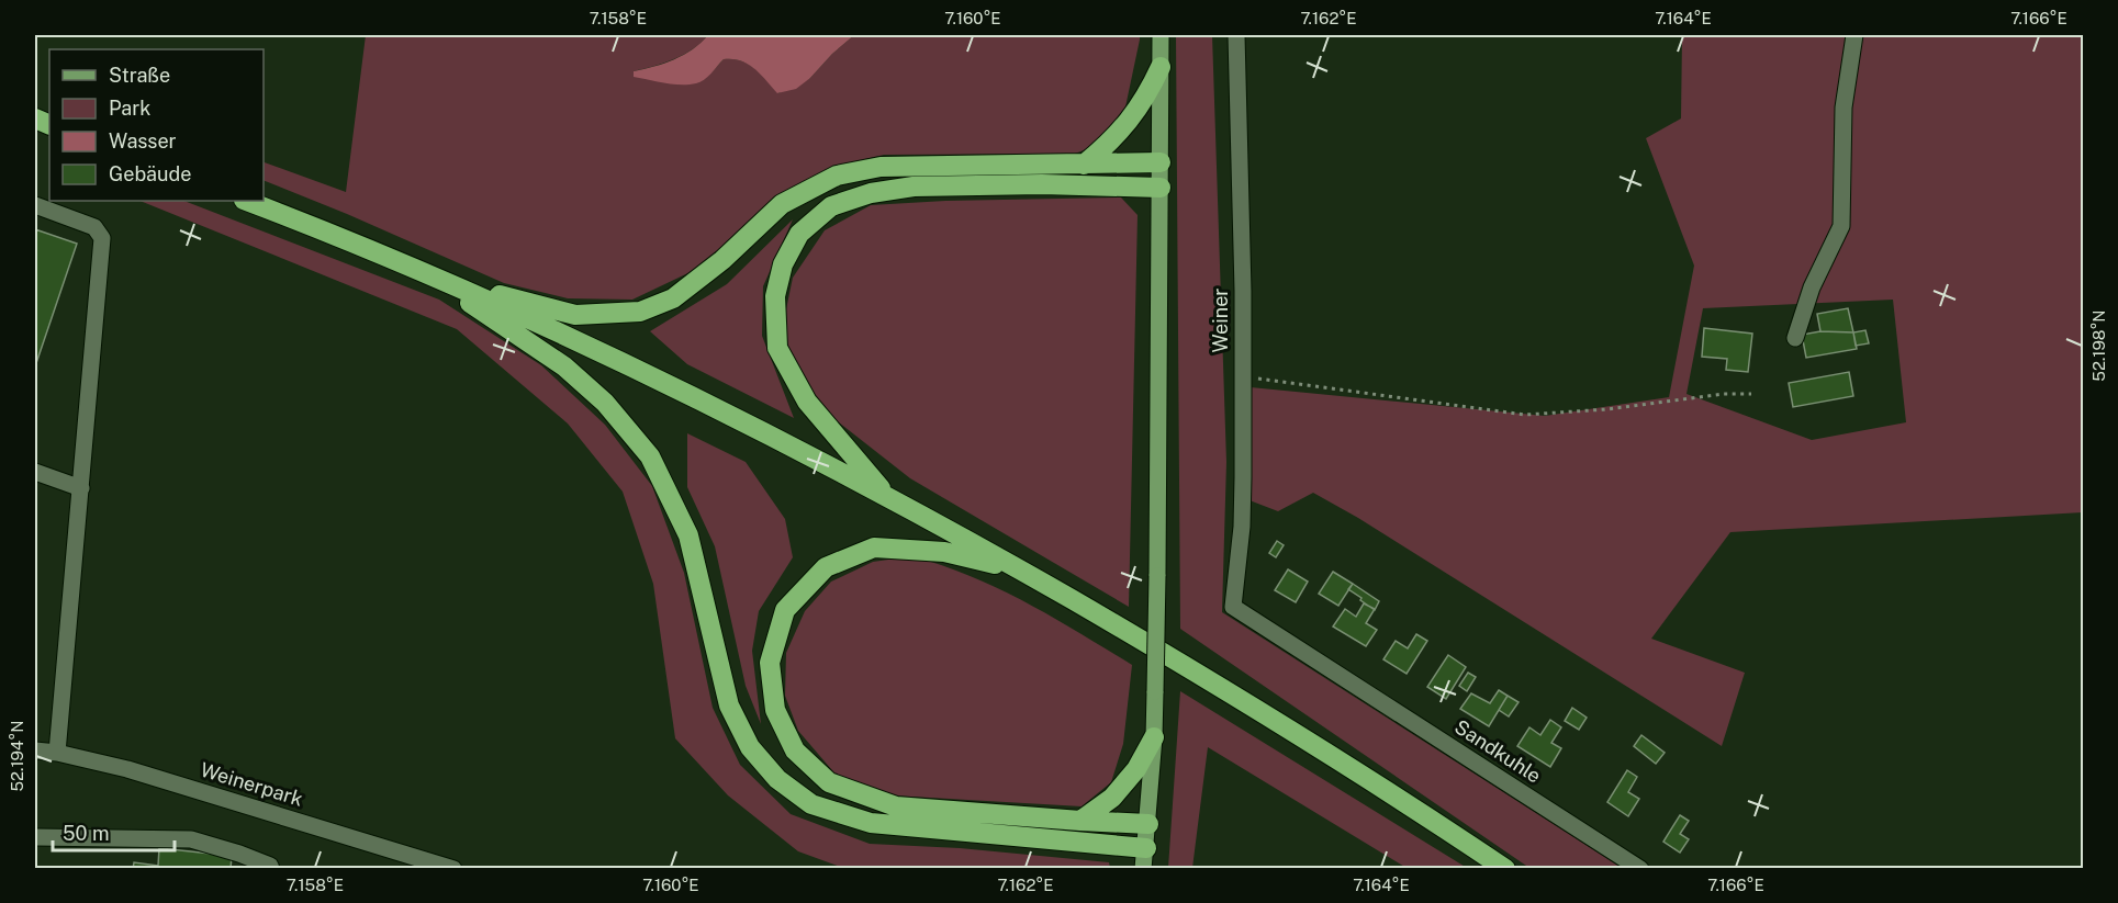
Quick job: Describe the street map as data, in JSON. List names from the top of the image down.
{
  "streets": {
    "street": ["Weiner", "Sandkuhle", "Weinerpark"]
  },
  "crossings": [
    ["Weiner", "Sandkuhle"]
  ],
  "legend": [
    "Straße",
    "Park",
    "Wasser",
    "Gebäude"
  ],
  "scale_bar": "50 m",
  "coordinates": [
    "7.158°E",
    "7.160°E",
    "7.162°E",
    "7.164°E",
    "7.166°E",
    "52.198°N",
    "52.194°N"
  ]
}
